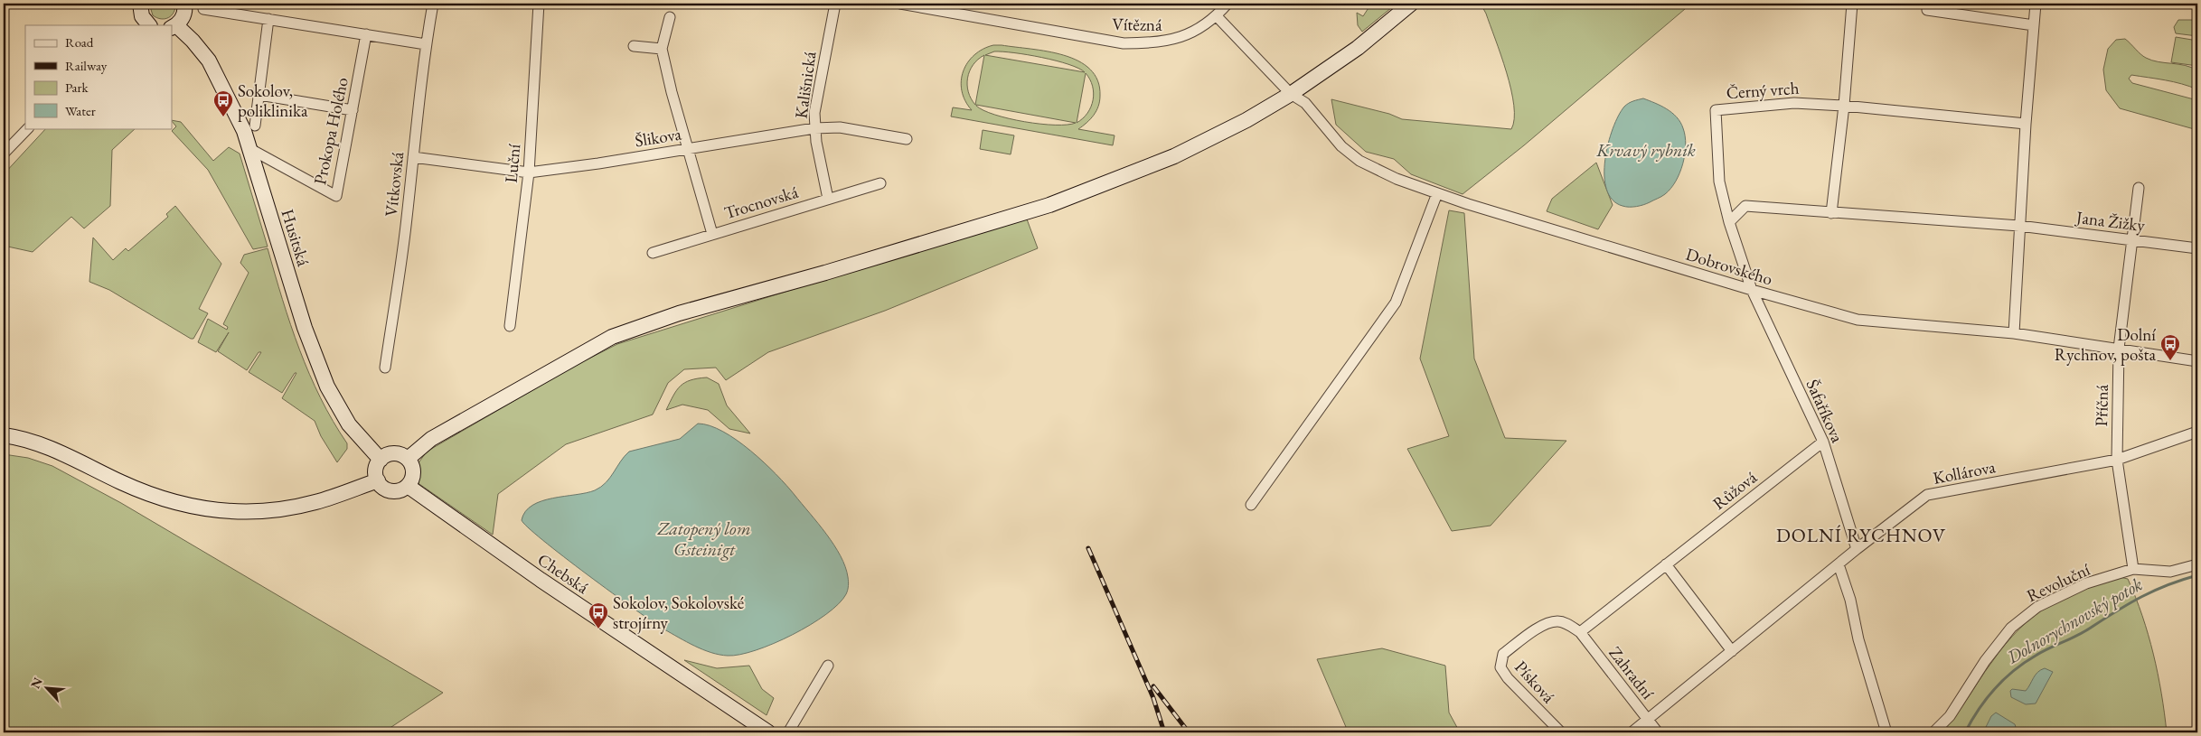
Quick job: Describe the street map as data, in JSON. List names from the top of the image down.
{
  "streets": {
    "main road": ["Husitská", "Chebská"],
    "street": [
      "Vítězná",
      "Kališnická",
      "Černý vrch",
      "Prokopa Holého",
      "Šlikova",
      "Luční",
      "Vítkovská",
      "Trocnovská",
      "Jana Žižky",
      "Dobrovského",
      "Příčná",
      "Šafaříkova",
      "Kollárova",
      "Růžová",
      "Revoluční",
      "Zahradní",
      "Písková"
    ]
  },
  "crossings": [
    ["Vítězná", "Dobrovského"],
    ["Kališnická", "Šlikova"],
    ["Kališnická", "Trocnovská"],
    ["Černý vrch", "Dobrovského"],
    ["Černý vrch", "Šafaříkova"],
    ["Prokopa Holého", "Husitská"],
    ["Šlikova", "Luční"],
    ["Šlikova", "Vítkovská"],
    ["Jana Žižky", "Příčná"],
    ["Husitská", "Chebská"],
    ["Dobrovského", "Příčná"],
    ["Dobrovského", "Šafaříkova"],
    ["Příčná", "Kollárova"],
    ["Příčná", "Revoluční"],
    ["Šafaříkova", "Kollárova"],
    ["Šafaříkova", "Růžová"],
    ["Kollárova", "Zahradní"],
    ["Růžová", "Zahradní"],
    ["Růžová", "Písková"],
    ["Zahradní", "Písková"]
  ],
  "districts": ["DOLNÍ RYCHNOV"],
  "water": ["Krvavý rybník", "Zatopený lom Gsteinigt", "Dolnorychnovský potok"],
  "places": {
    "bus stop": ["Sokolov, poliklinika", "Dolní Rychnov, pošta", "Sokolov, Sokolovské strojírny"]
  },
  "legend": [
    "Road",
    "Railway",
    "Park",
    "Water"
  ],
  "north": "top left"
}
